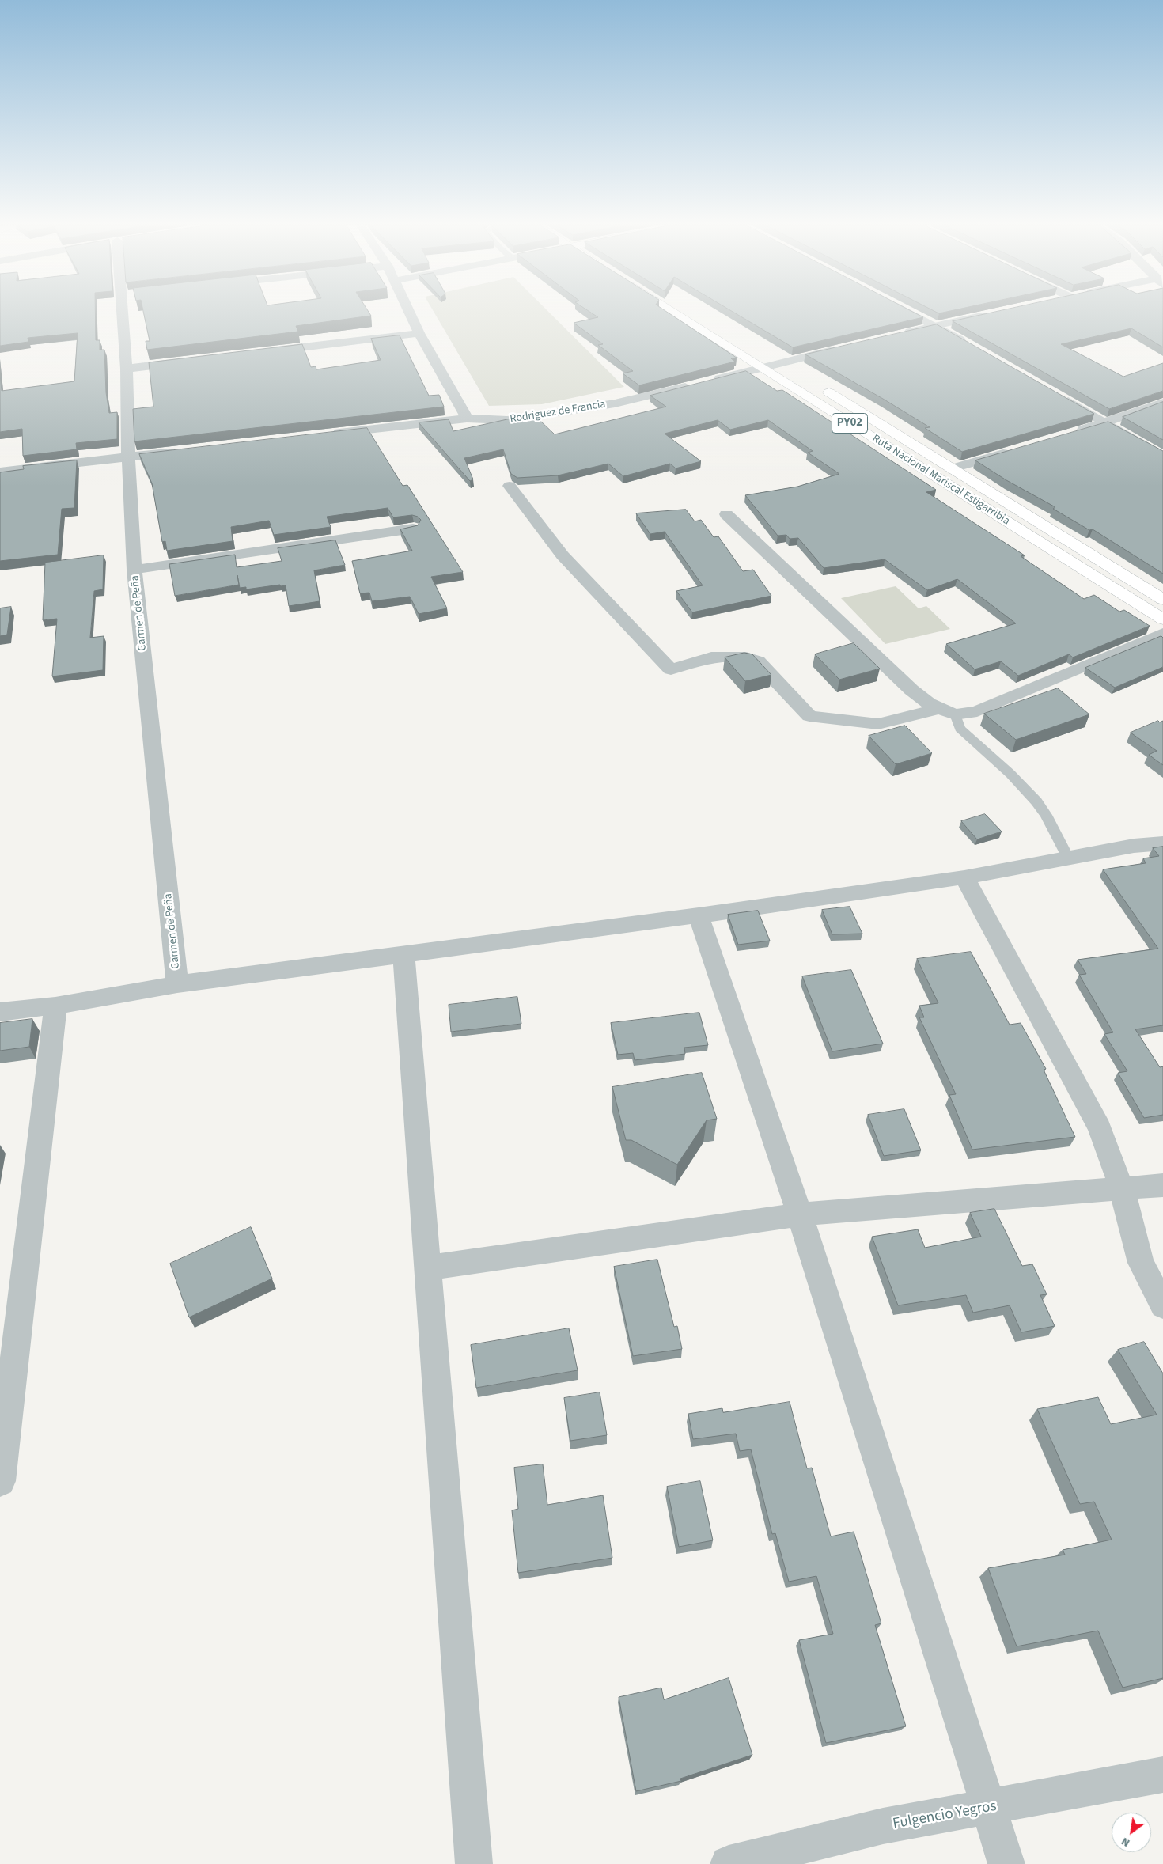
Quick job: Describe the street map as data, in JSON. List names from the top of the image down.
{
  "streets": {
    "main road": ["PY02", "Ruta Nacional Mariscal Estigarribia"],
    "street": ["Rodriguez de Francia", "Carmen de Peña", "Fulgencio Yegros"]
  },
  "crossings": [
    ["Rodriguez de Francia", "Ruta Nacional Mariscal Estigarribia"]
  ],
  "north": "bottom left"
}
